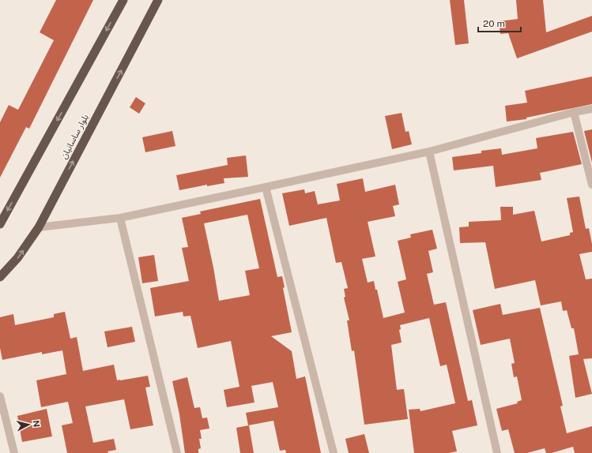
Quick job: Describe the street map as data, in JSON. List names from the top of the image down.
{
  "streets": {
    "highway": ["بلوار ساسانیان"]
  },
  "scale_bar": "20 m",
  "north": "right"
}
